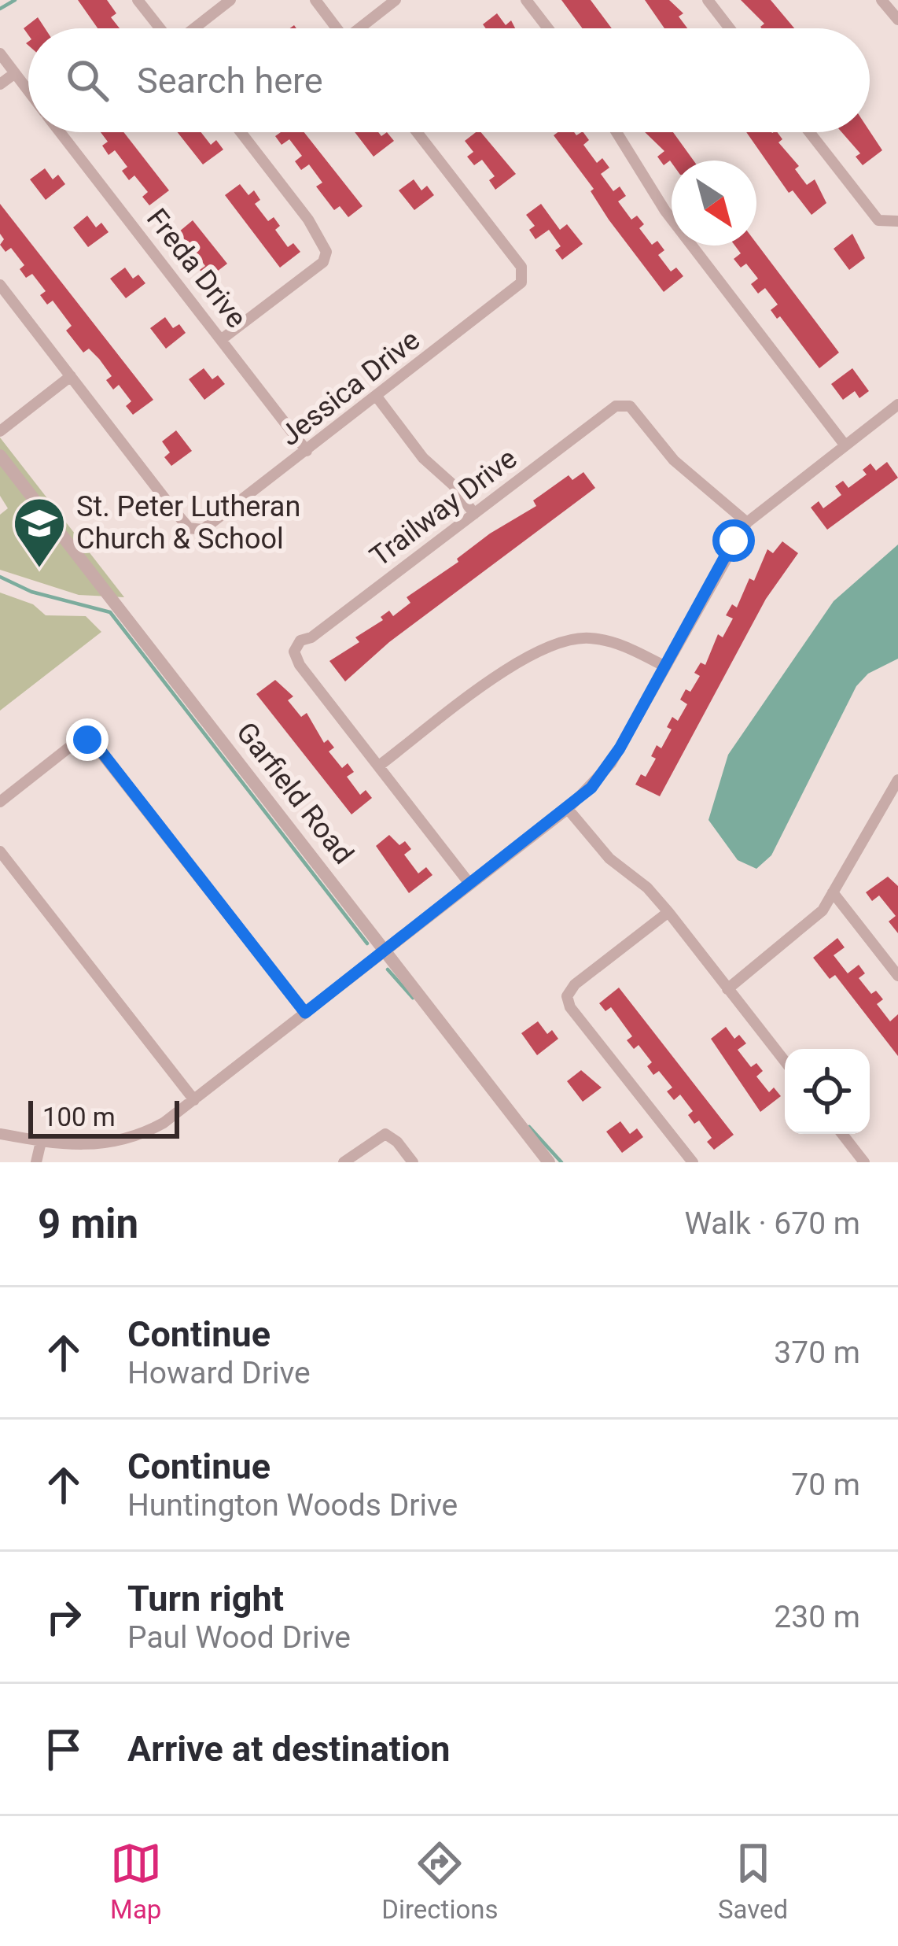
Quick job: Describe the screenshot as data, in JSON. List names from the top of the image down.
{
  "streets": {
    "street": [
      "Freda Drive",
      "Jessica Drive",
      "Trailway Drive",
      "Garfield Road"
    ]
  },
  "crossings": [
    ["Freda Drive", "Jessica Drive"]
  ],
  "places": {
    "school or university": ["St. Peter Lutheran Church & School"]
  },
  "scale_bar": "100 m",
  "north": "bottom right",
  "page": {
    "search": "Search here",
    "scale": "100 m",
    "heading": ["9 min", "Walk · 670 m"],
    "list": [
      ["Continue", "Howard Drive", "370 m"],
      ["Continue", "Huntington Woods Drive", "70 m"],
      ["Turn right", "Paul Wood Drive", "230 m"],
      "Arrive at destination"
    ],
    "nav": ["Map", "Directions", "Saved"]
  }
}
